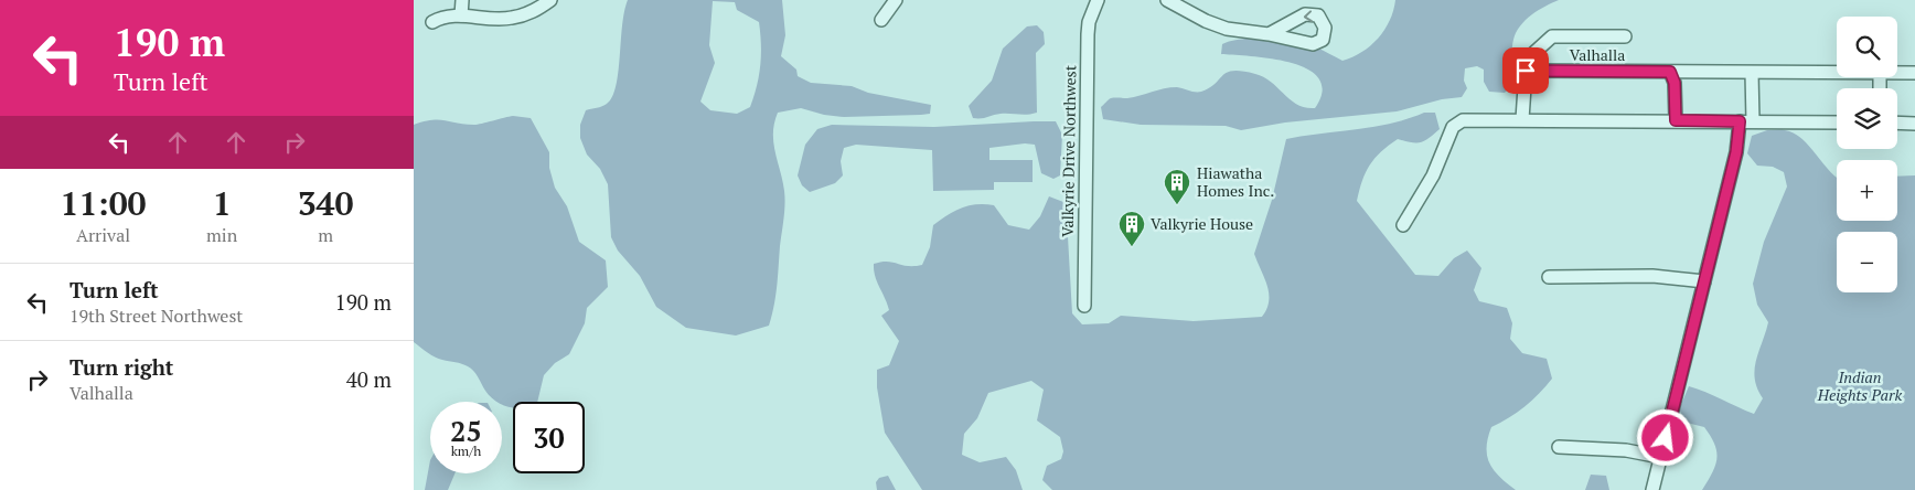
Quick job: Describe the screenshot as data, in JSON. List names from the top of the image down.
{
  "streets": {
    "street": ["Valhalla", "Valkyrie Drive Northwest"]
  },
  "parks": ["Indian Heights Park"],
  "places": {
    "building": ["Hiawatha Homes Inc.", "Valkyrie House"]
  },
  "page": {
    "turn": ["190 m", "Turn left"],
    "map_buttons": ["+", "−"],
    "eta": [
      "11:00",
      "Arrival",
      "1",
      "min",
      "340",
      "m"
    ],
    "list": [
      {
        "name": "Turn left",
        "note": "19th Street Northwest",
        "value": "190 m"
      },
      {
        "name": "Turn right",
        "note": "Valhalla",
        "value": "40 m"
      }
    ],
    "speed": "25 km/h",
    "limit": "30"
  }
}
